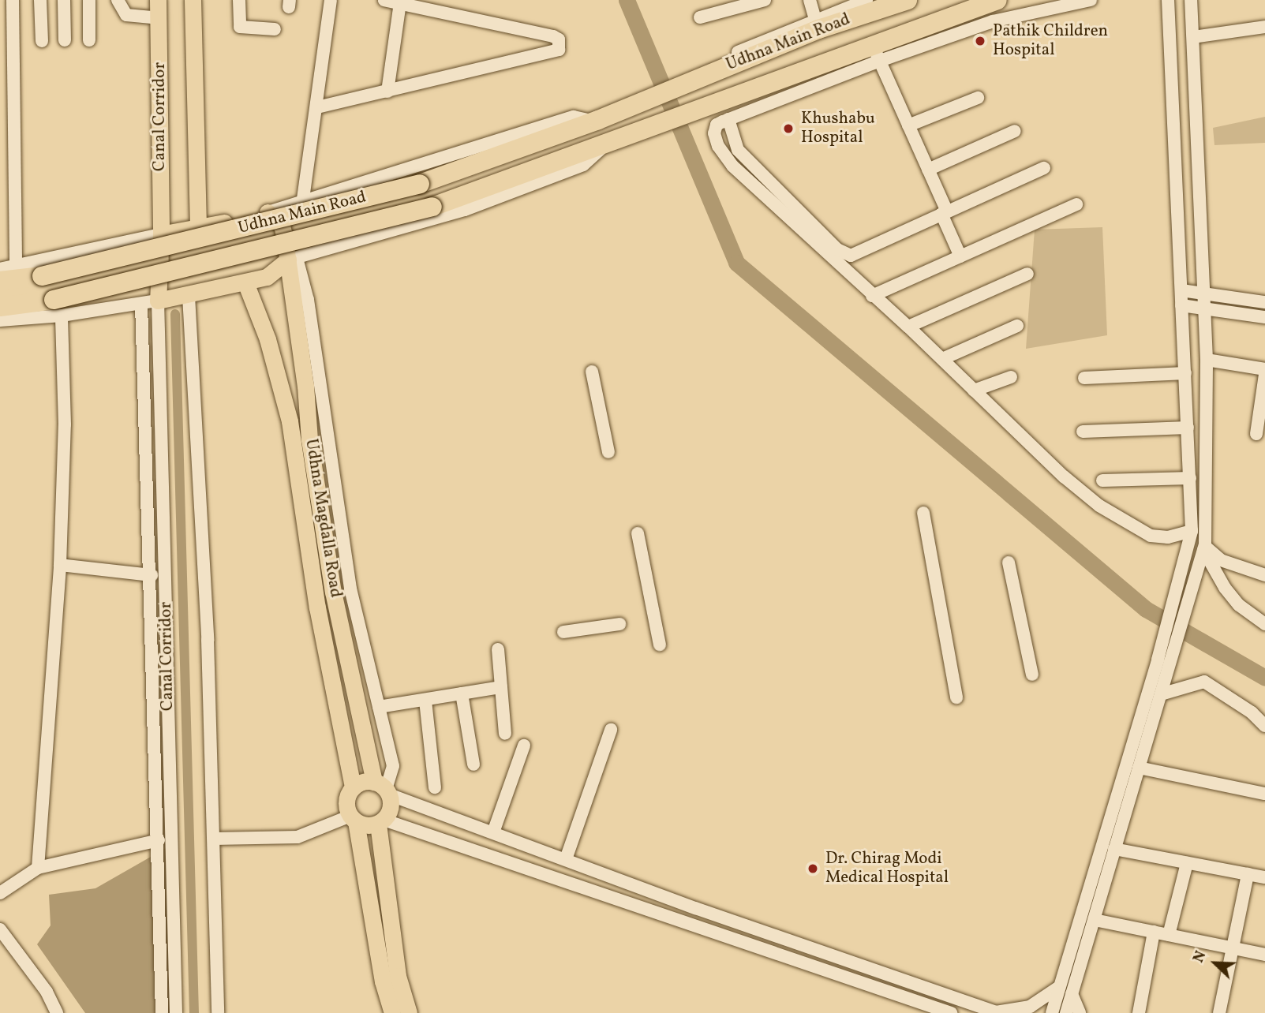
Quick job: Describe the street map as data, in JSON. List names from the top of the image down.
{
  "streets": {
    "highway": ["Udhna Main Road"],
    "main road": ["Canal Corridor", "Udhna Magdalla Road"]
  },
  "places": ["Pathik Children Hospital", "Khushabu Hospital", "Dr. Chirag Modi Medical Hospital"],
  "north": "top left"
}
